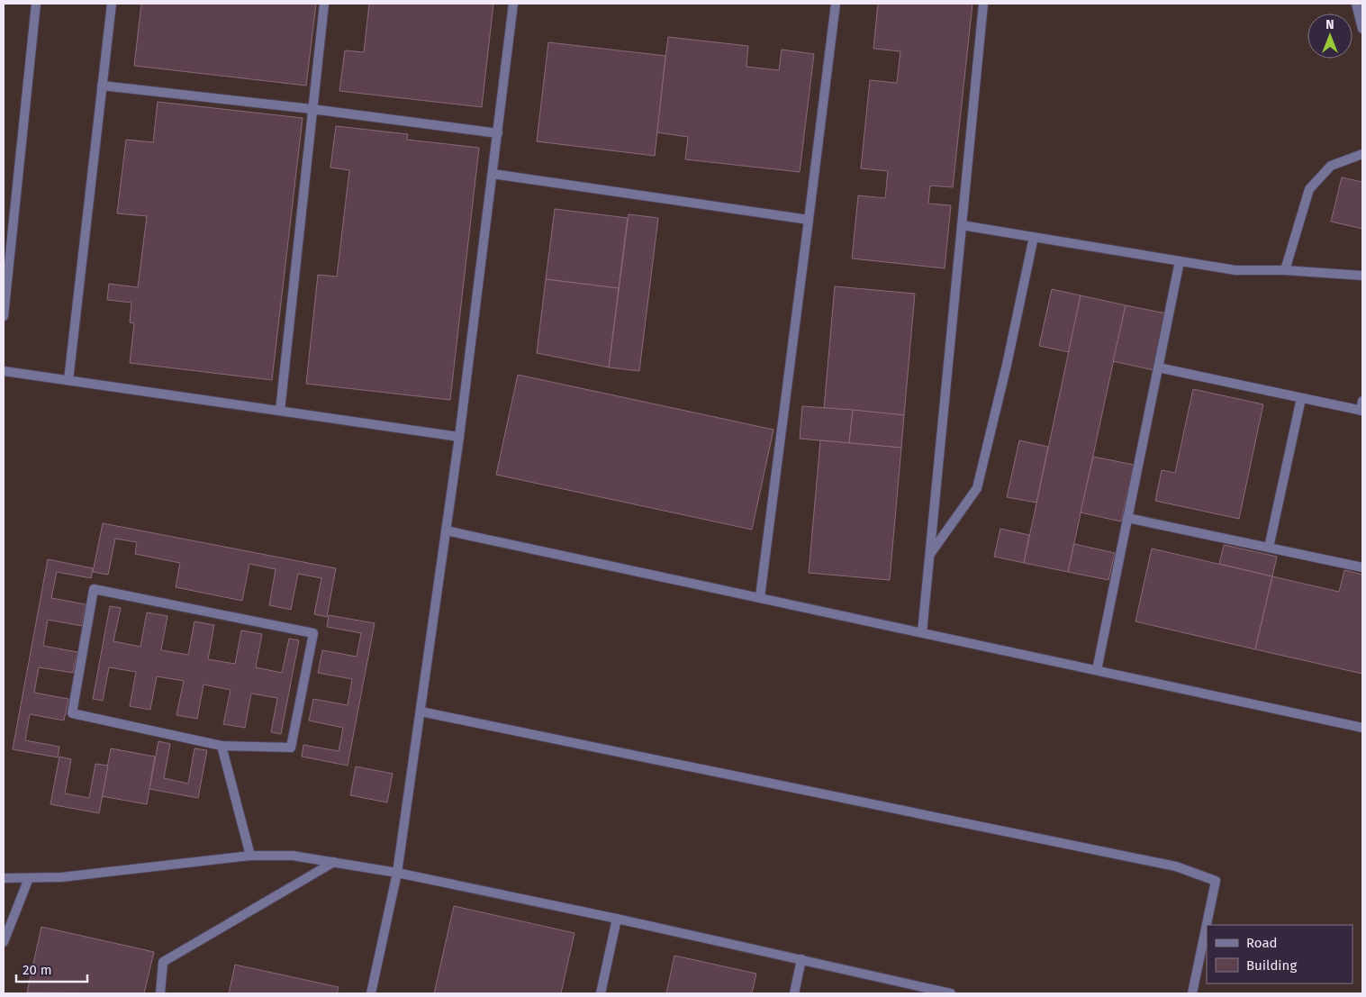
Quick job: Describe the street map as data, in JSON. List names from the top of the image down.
{
  "legend": ["Road", "Building"],
  "scale_bar": "20 m",
  "north": "top"
}
